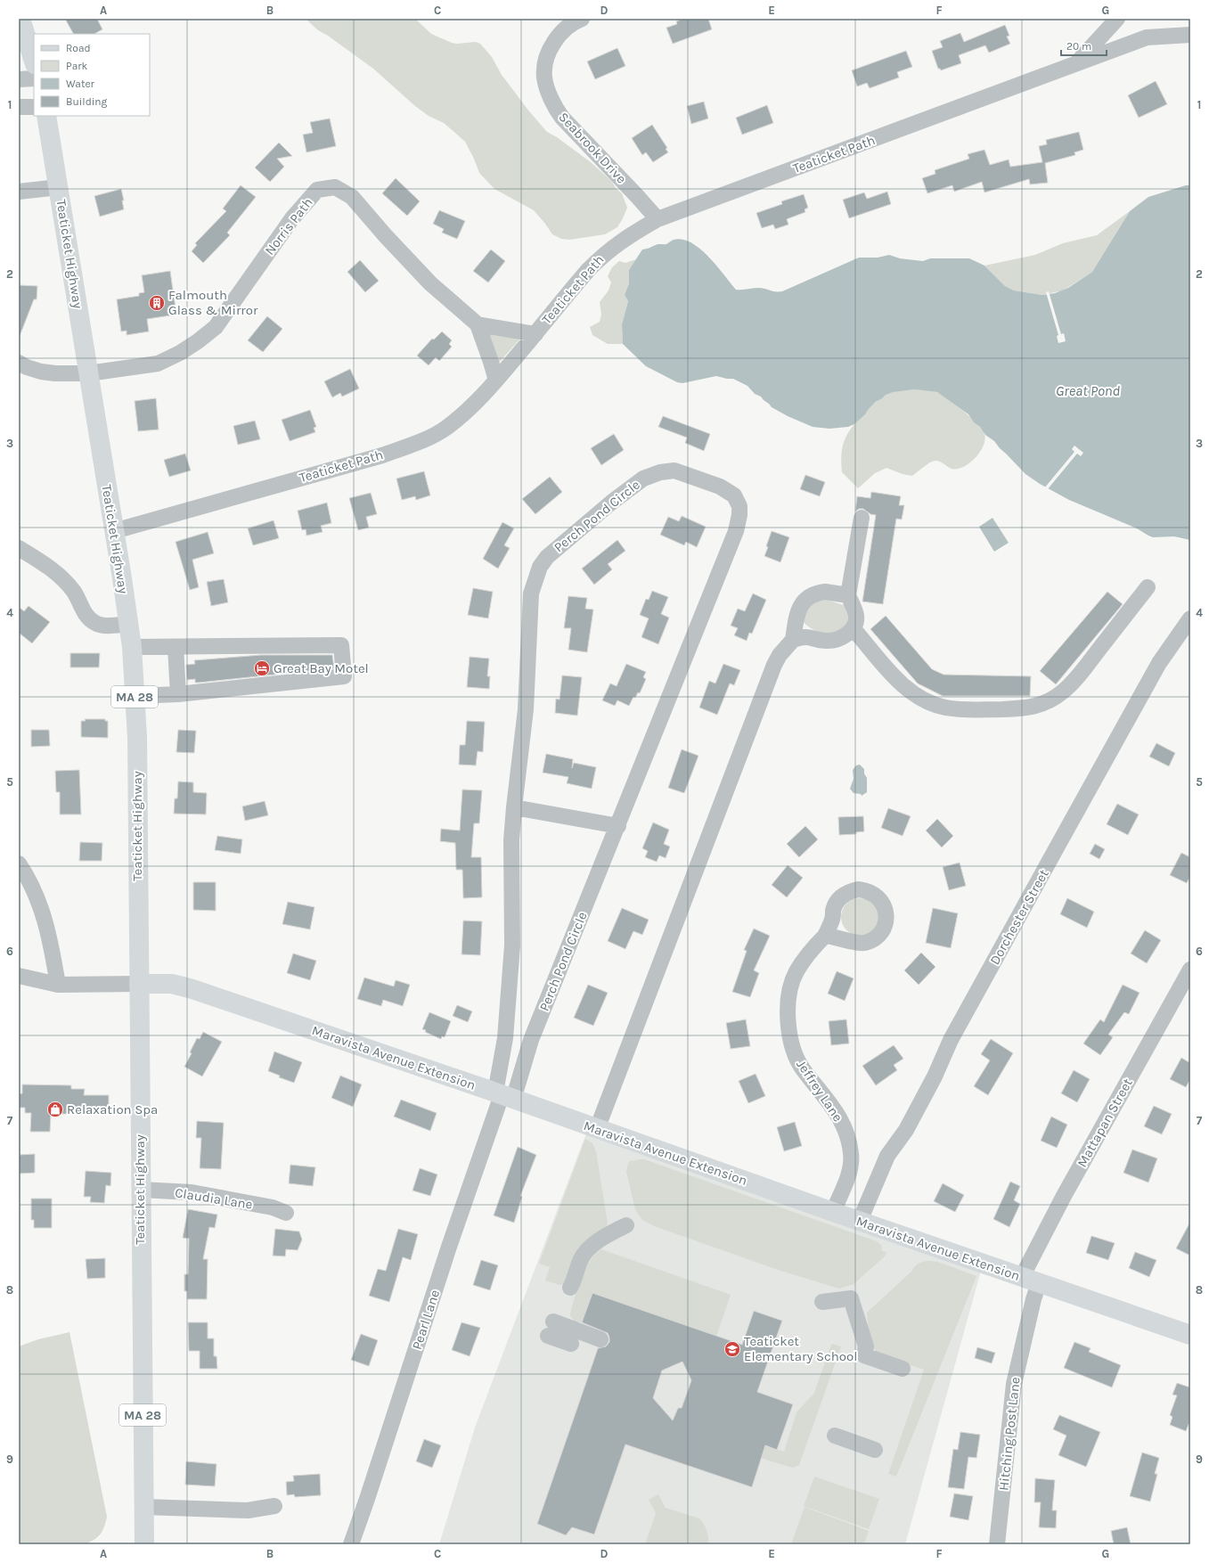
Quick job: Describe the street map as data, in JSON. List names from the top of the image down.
{
  "streets": {
    "main road": ["Teaticket Highway", "MA 28", "Maravista Avenue Extension"],
    "street": [
      "Seabrook Drive",
      "Teaticket Path",
      "Norris Path",
      "Perch Pond Circle",
      "Dorchester Street",
      "Jeffrey Lane",
      "Mattapan Street",
      "Claudia Lane",
      "Pearl Lane",
      "Hitching Post Lane"
    ]
  },
  "crossings": [
    ["Seabrook Drive", "Teaticket Path"],
    ["Teaticket Path", "Norris Path"],
    ["Teaticket Path", "Teaticket Highway"],
    ["Norris Path", "Teaticket Highway"],
    ["Teaticket Highway", "Maravista Avenue Extension"],
    ["Teaticket Highway", "Claudia Lane"],
    ["Perch Pond Circle", "Maravista Avenue Extension"],
    ["Perch Pond Circle", "Pearl Lane"],
    ["Dorchester Street", "Maravista Avenue Extension"],
    ["Maravista Avenue Extension", "Jeffrey Lane"],
    ["Maravista Avenue Extension", "Mattapan Street"],
    ["Maravista Avenue Extension", "Pearl Lane"],
    ["Maravista Avenue Extension", "Hitching Post Lane"],
    ["Mattapan Street", "Hitching Post Lane"]
  ],
  "water": ["Great Pond"],
  "places": {
    "building": ["Falmouth Glass & Mirror"],
    "hotel": ["Great Bay Motel"],
    "shop": ["Relaxation Spa"],
    "school or university": ["Teaticket Elementary School"]
  },
  "legend": [
    "Road",
    "Park",
    "Water",
    "Building"
  ],
  "scale_bar": "20 m",
  "grid": {
    "columns": [
      "A",
      "B",
      "C",
      "D",
      "E",
      "F",
      "G"
    ],
    "rows": [
      "1",
      "2",
      "3",
      "4",
      "5",
      "6",
      "7",
      "8",
      "9"
    ]
  }
}
